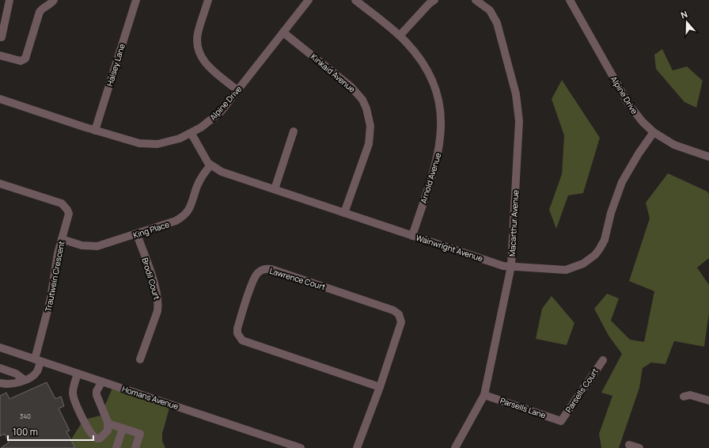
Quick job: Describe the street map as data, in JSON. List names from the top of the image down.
{
  "streets": {
    "street": [
      "Halsey Lane",
      "Kinkaid Avenue",
      "Alpine Drive",
      "Arnold Avenue",
      "Macarthur Avenue",
      "King Place",
      "Wainwright Avenue",
      "Trautwein Crescent",
      "Brodil Court",
      "Lawrence Court",
      "Parsells Court",
      "Homans Avenue",
      "Parsells Lane"
    ]
  },
  "crossings": [
    ["Halsey Lane", "Alpine Drive"],
    ["Kinkaid Avenue", "Alpine Drive"],
    ["Kinkaid Avenue", "Wainwright Avenue"],
    ["Alpine Drive", "Wainwright Avenue"],
    ["Arnold Avenue", "Wainwright Avenue"],
    ["Macarthur Avenue", "Wainwright Avenue"],
    ["Macarthur Avenue", "Parsells Lane"],
    ["King Place", "Wainwright Avenue"],
    ["King Place", "Trautwein Crescent"],
    ["King Place", "Brodil Court"],
    ["Trautwein Crescent", "Homans Avenue"],
    ["Parsells Court", "Parsells Lane"]
  ],
  "house_numbers": ["340"],
  "scale_bar": "100 m",
  "north": "top"
}
